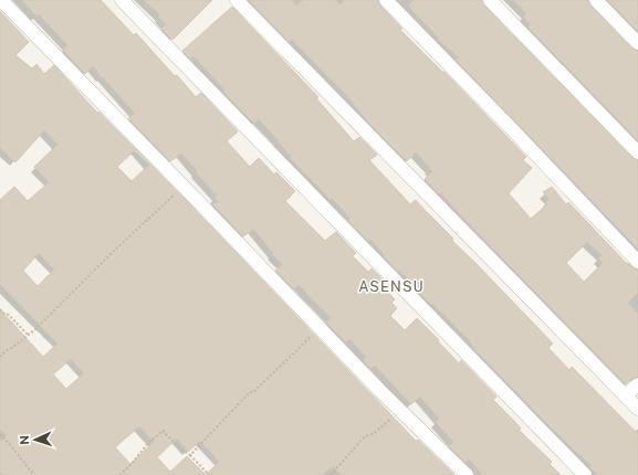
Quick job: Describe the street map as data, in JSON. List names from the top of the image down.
{
  "districts": ["ASENSU"],
  "north": "left"
}
